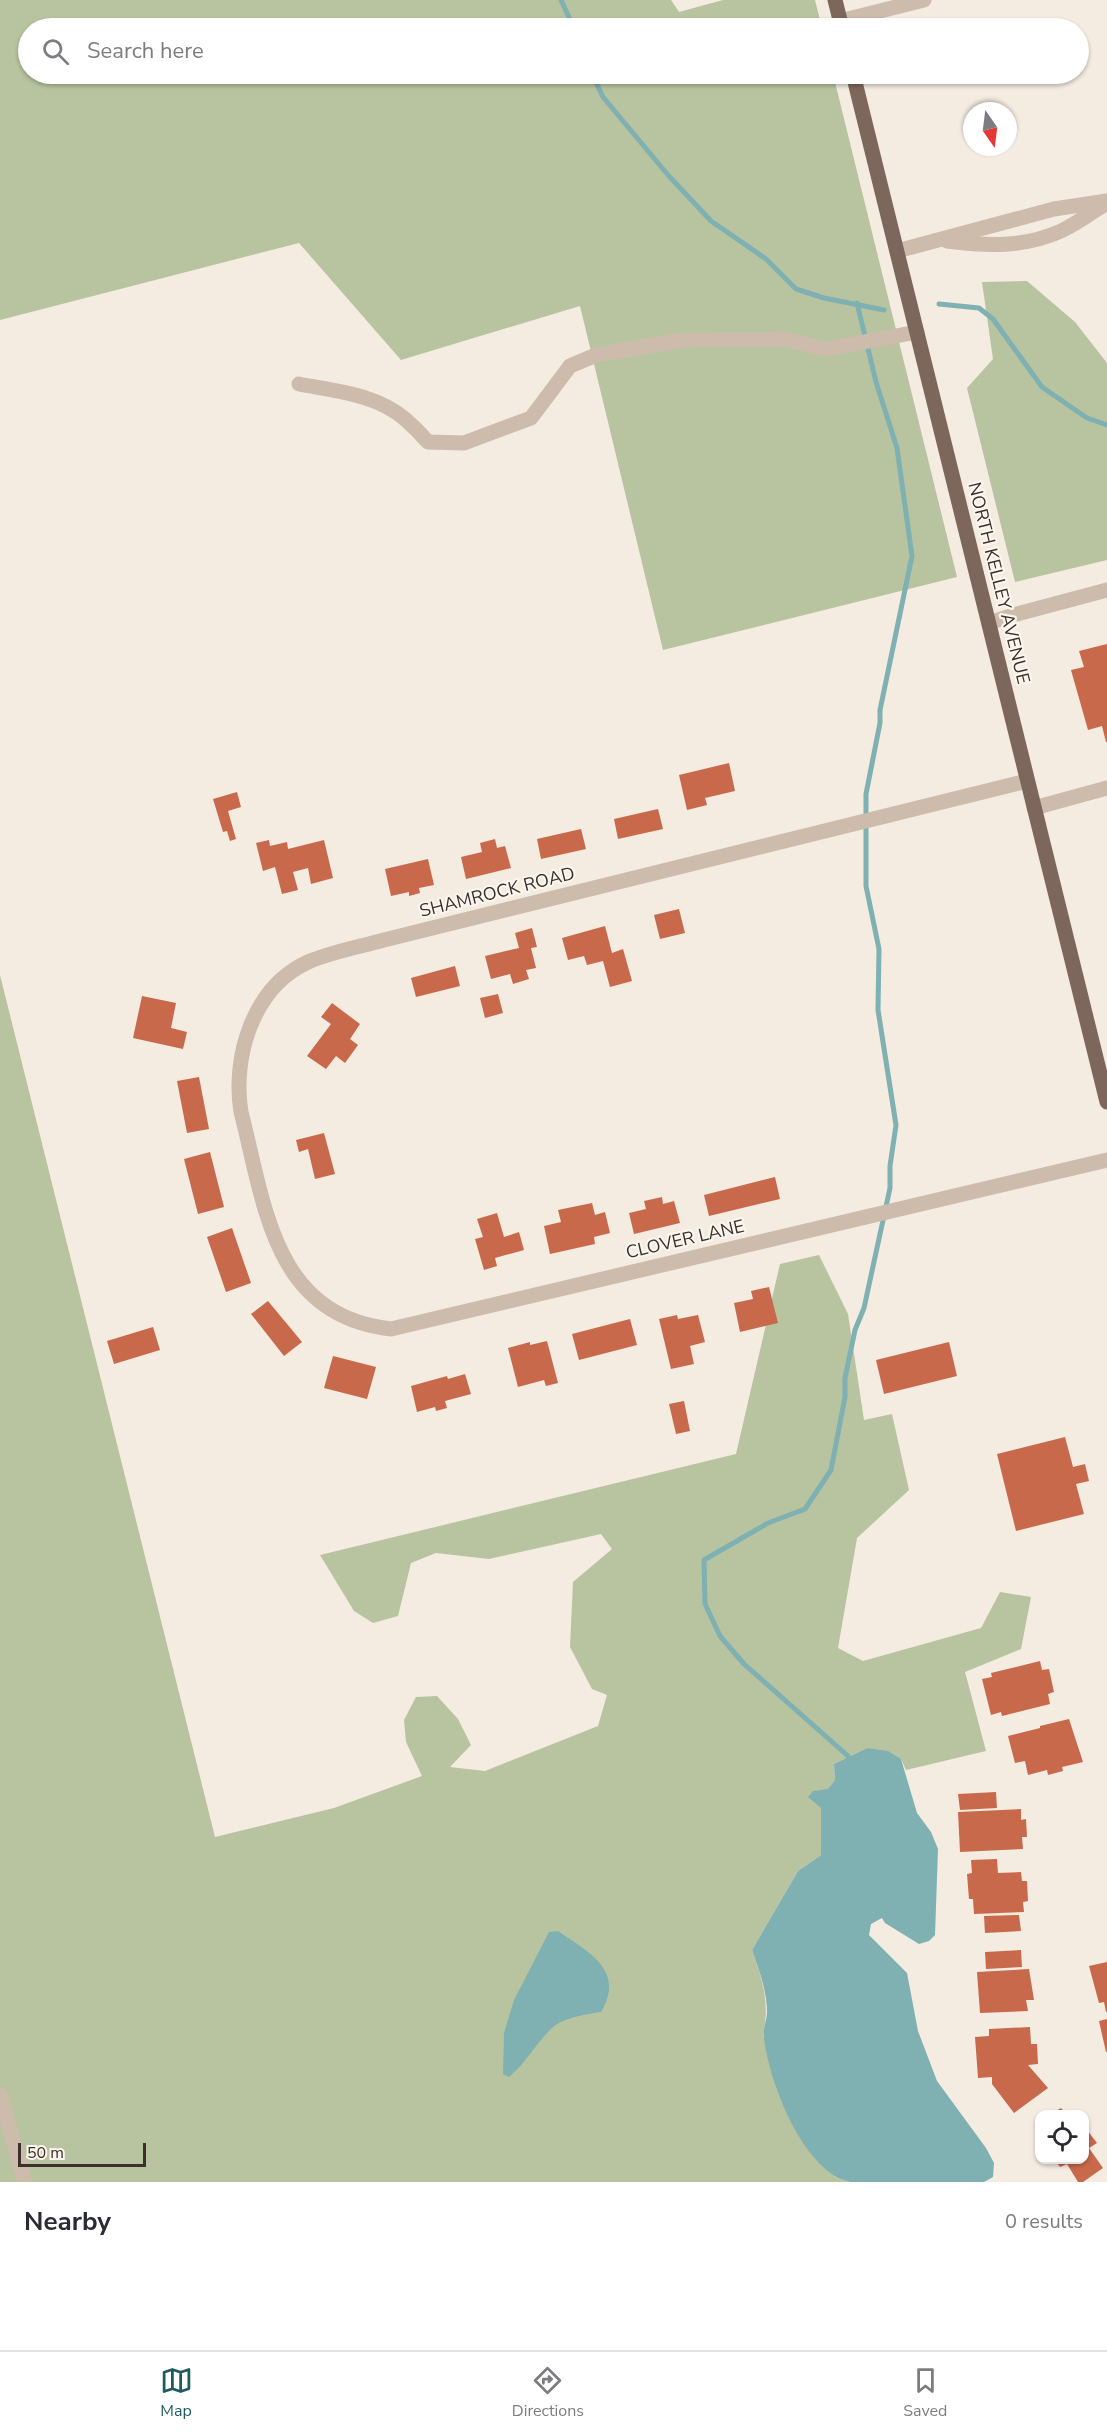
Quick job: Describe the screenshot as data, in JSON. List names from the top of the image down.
{
  "streets": {
    "main road": ["NORTH KELLEY AVENUE"],
    "street": ["SHAMROCK ROAD", "CLOVER LANE"]
  },
  "crossings": [
    ["NORTH KELLEY AVENUE", "SHAMROCK ROAD"],
    ["SHAMROCK ROAD", "CLOVER LANE"]
  ],
  "scale_bar": "50 m",
  "north": "bottom",
  "page": {
    "search": "Search here",
    "scale": "50 m",
    "heading": ["Nearby", "0 results"],
    "nav": ["Map", "Directions", "Saved"]
  }
}
